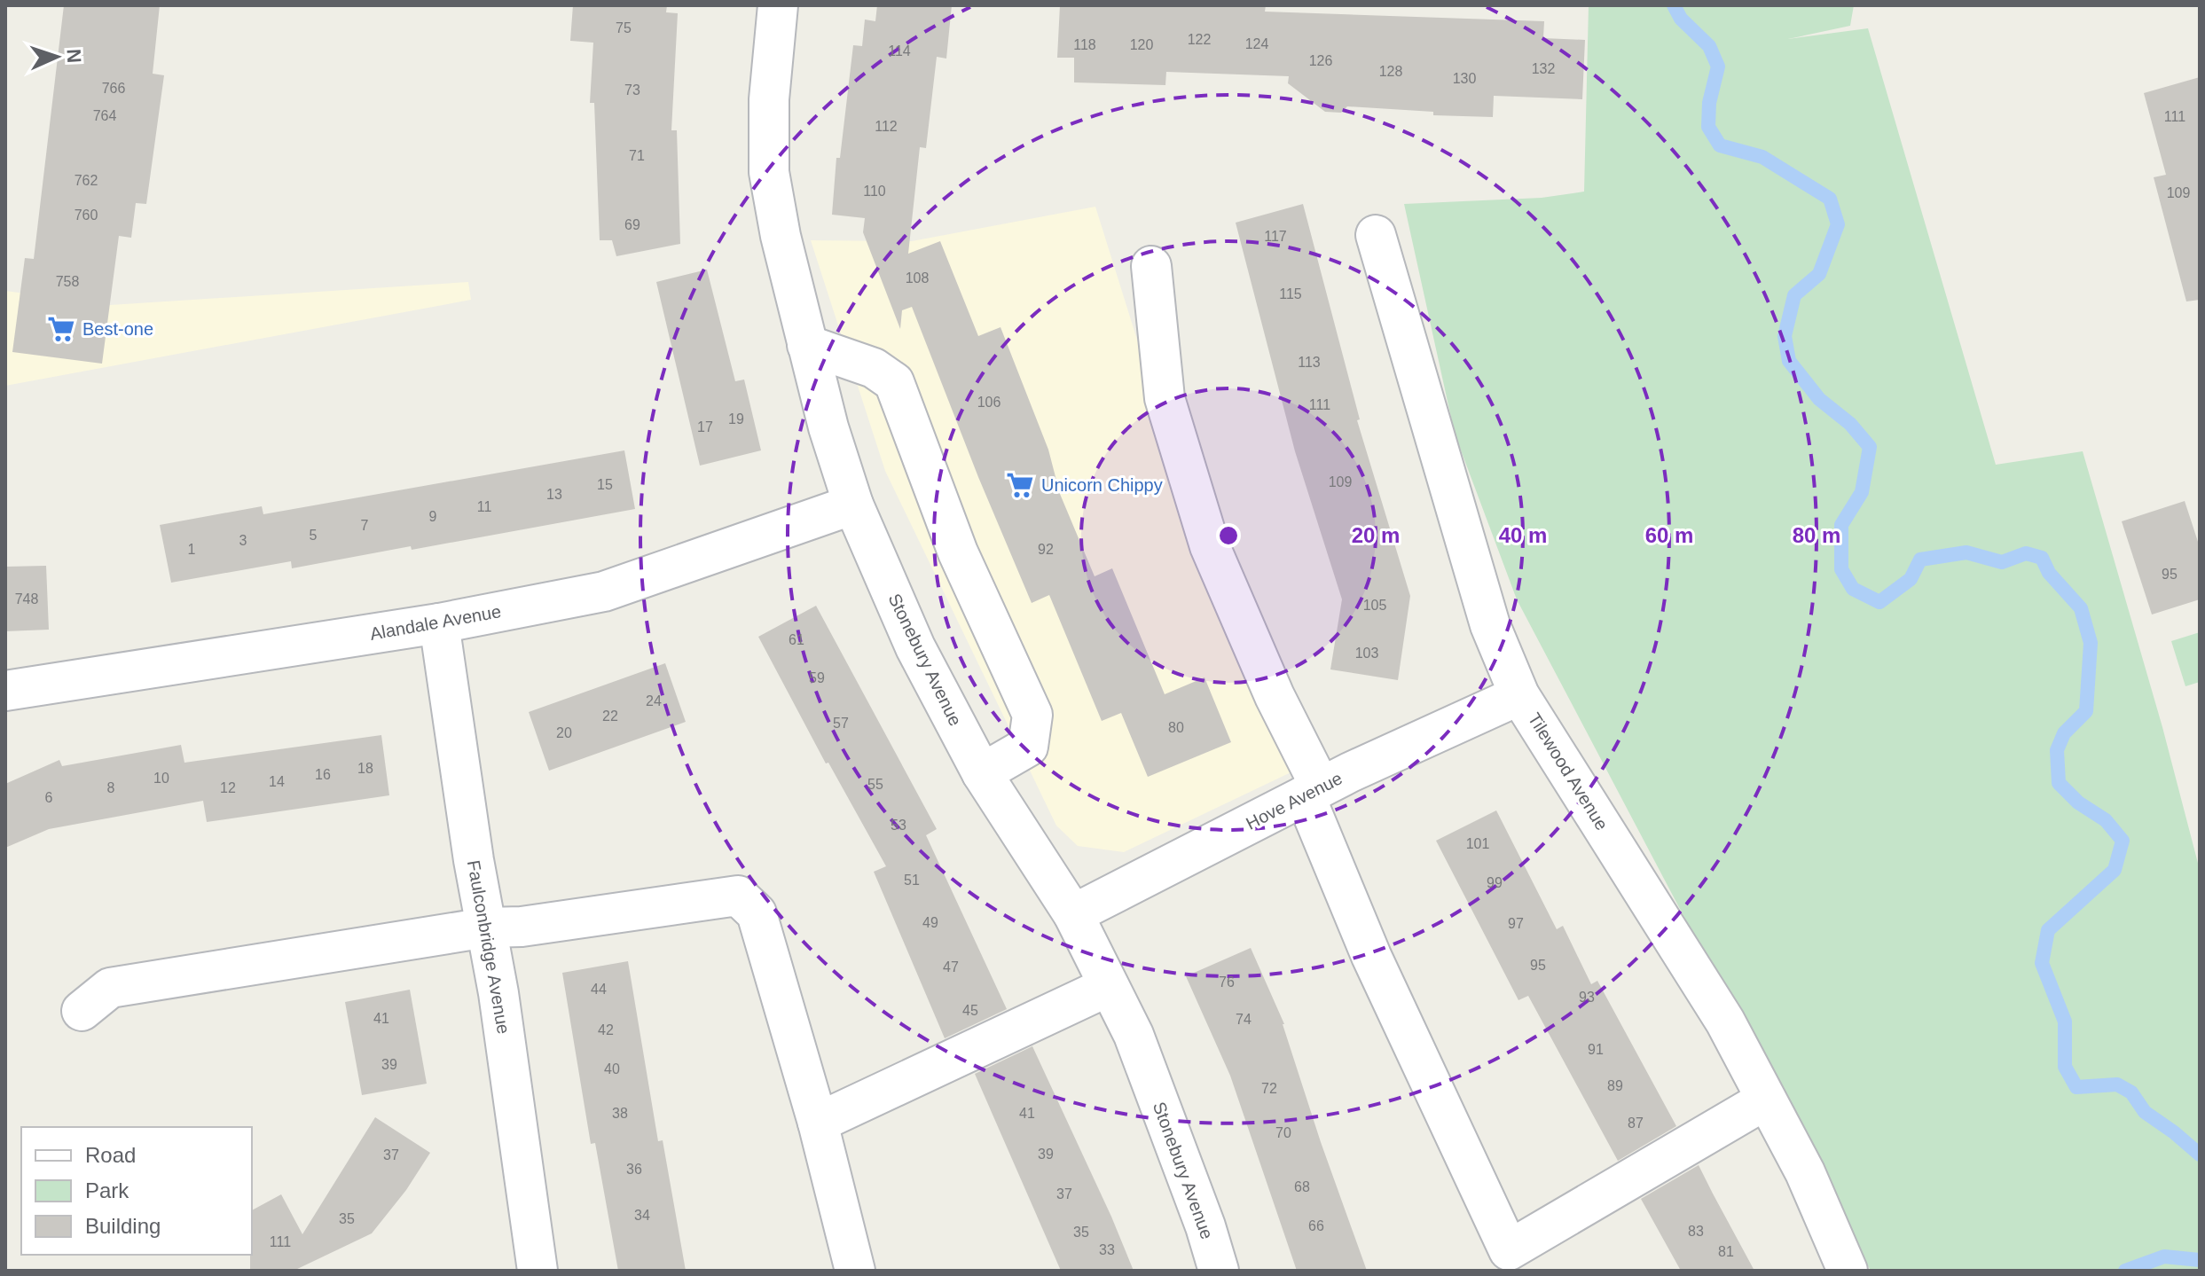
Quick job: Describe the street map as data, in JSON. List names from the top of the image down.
{
  "streets": {
    "street": [
      "Alandale Avenue",
      "Stonebury Avenue",
      "Tilewood Avenue",
      "Hove Avenue",
      "Faulconbridge Avenue"
    ]
  },
  "crossings": [
    ["Alandale Avenue", "Stonebury Avenue"],
    ["Alandale Avenue", "Faulconbridge Avenue"],
    ["Stonebury Avenue", "Hove Avenue"],
    ["Tilewood Avenue", "Hove Avenue"]
  ],
  "places": {
    "supermarket": ["Best-one", "Unicorn Chippy"]
  },
  "house_numbers": [
    "75",
    "122",
    "124",
    "118",
    "120",
    "114",
    "126",
    "132",
    "128",
    "130",
    "766",
    "73",
    "764",
    "111",
    "112",
    "71",
    "762",
    "110",
    "109",
    "760",
    "69",
    "117",
    "108",
    "758",
    "115",
    "113",
    "106",
    "111",
    "19",
    "17",
    "109",
    "15",
    "13",
    "11",
    "9",
    "7",
    "5",
    "3",
    "1",
    "92",
    "95",
    "748",
    "105",
    "61",
    "103",
    "59",
    "24",
    "22",
    "57",
    "80",
    "20",
    "18",
    "16",
    "10",
    "14",
    "55",
    "8",
    "12",
    "6",
    "53",
    "101",
    "51",
    "99",
    "49",
    "97",
    "95",
    "47",
    "76",
    "44",
    "93",
    "45",
    "41",
    "74",
    "42",
    "91",
    "39",
    "40",
    "89",
    "72",
    "38",
    "41",
    "87",
    "70",
    "39",
    "37",
    "36",
    "68",
    "37",
    "34",
    "35",
    "66",
    "83",
    "35",
    "111",
    "33",
    "81"
  ],
  "legend": ["Road", "Park", "Building"],
  "north": "right",
  "rings": [
    "20 m",
    "40 m",
    "60 m",
    "80 m"
  ]
}
